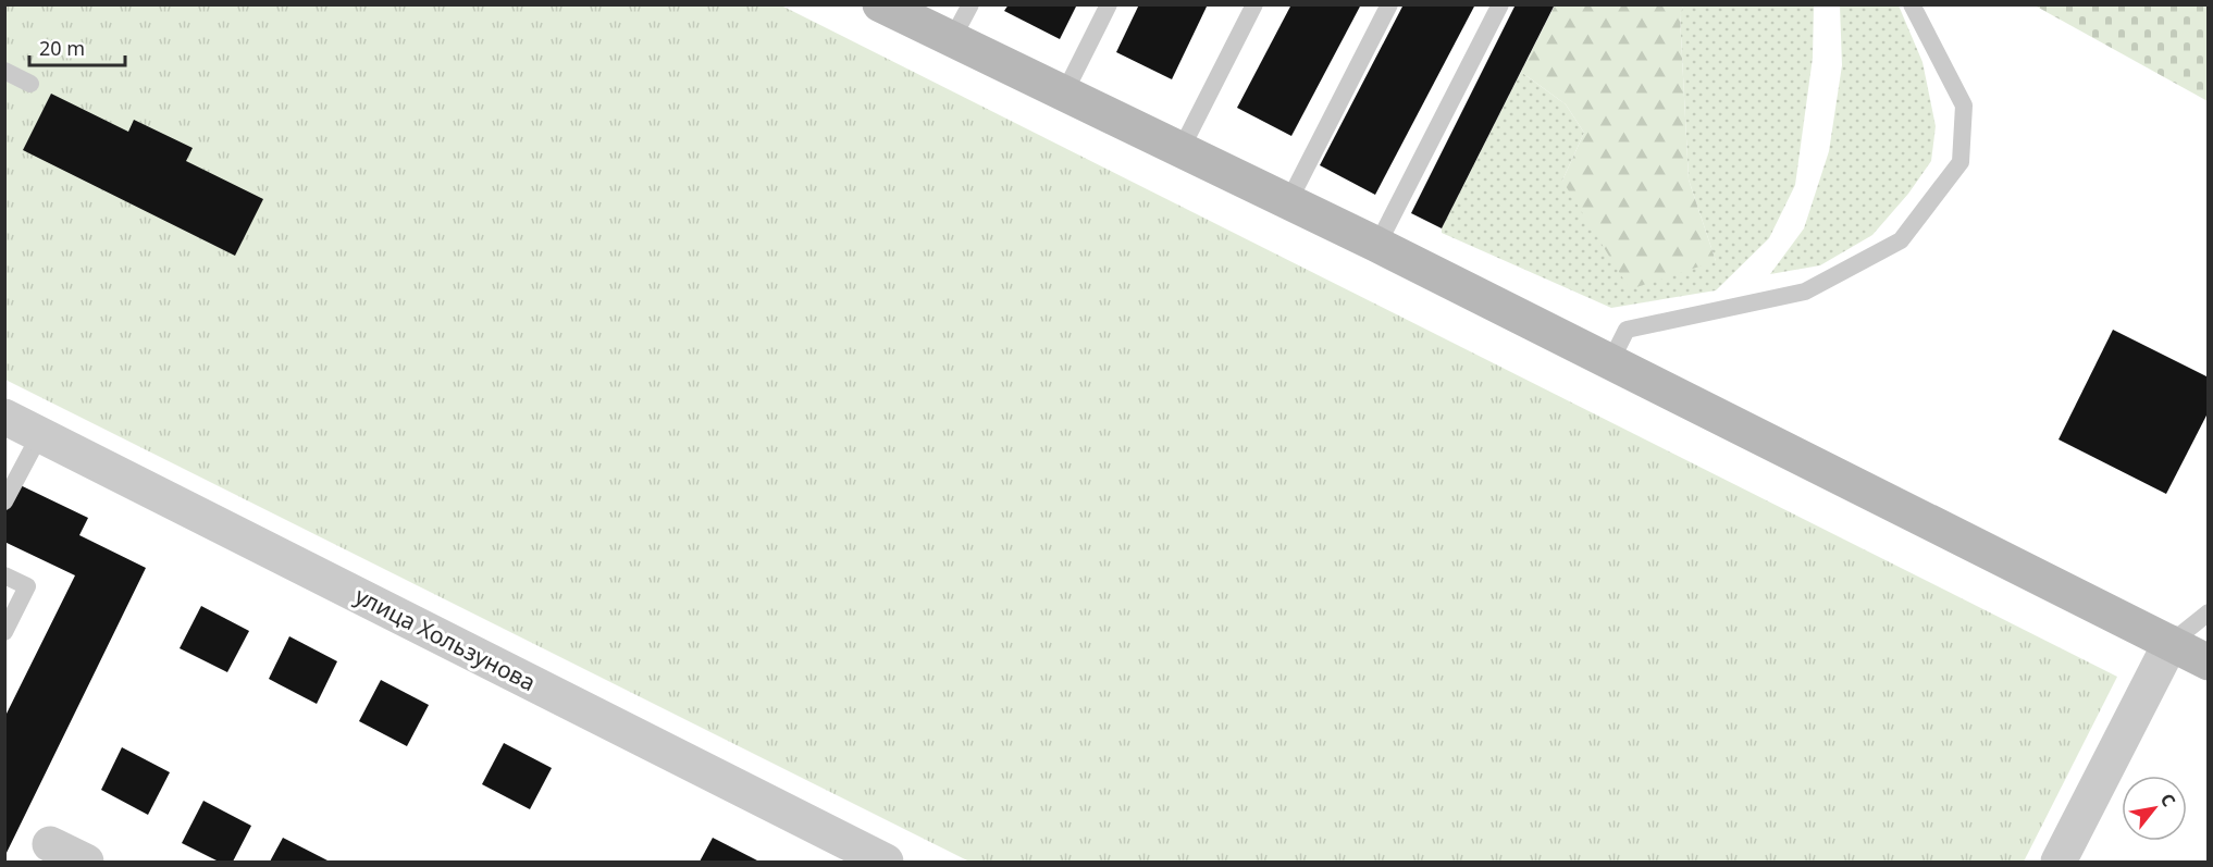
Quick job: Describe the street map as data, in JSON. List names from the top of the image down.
{
  "streets": {
    "street": ["улица Хользунова"]
  },
  "scale_bar": "20 m",
  "north": "top right"
}
